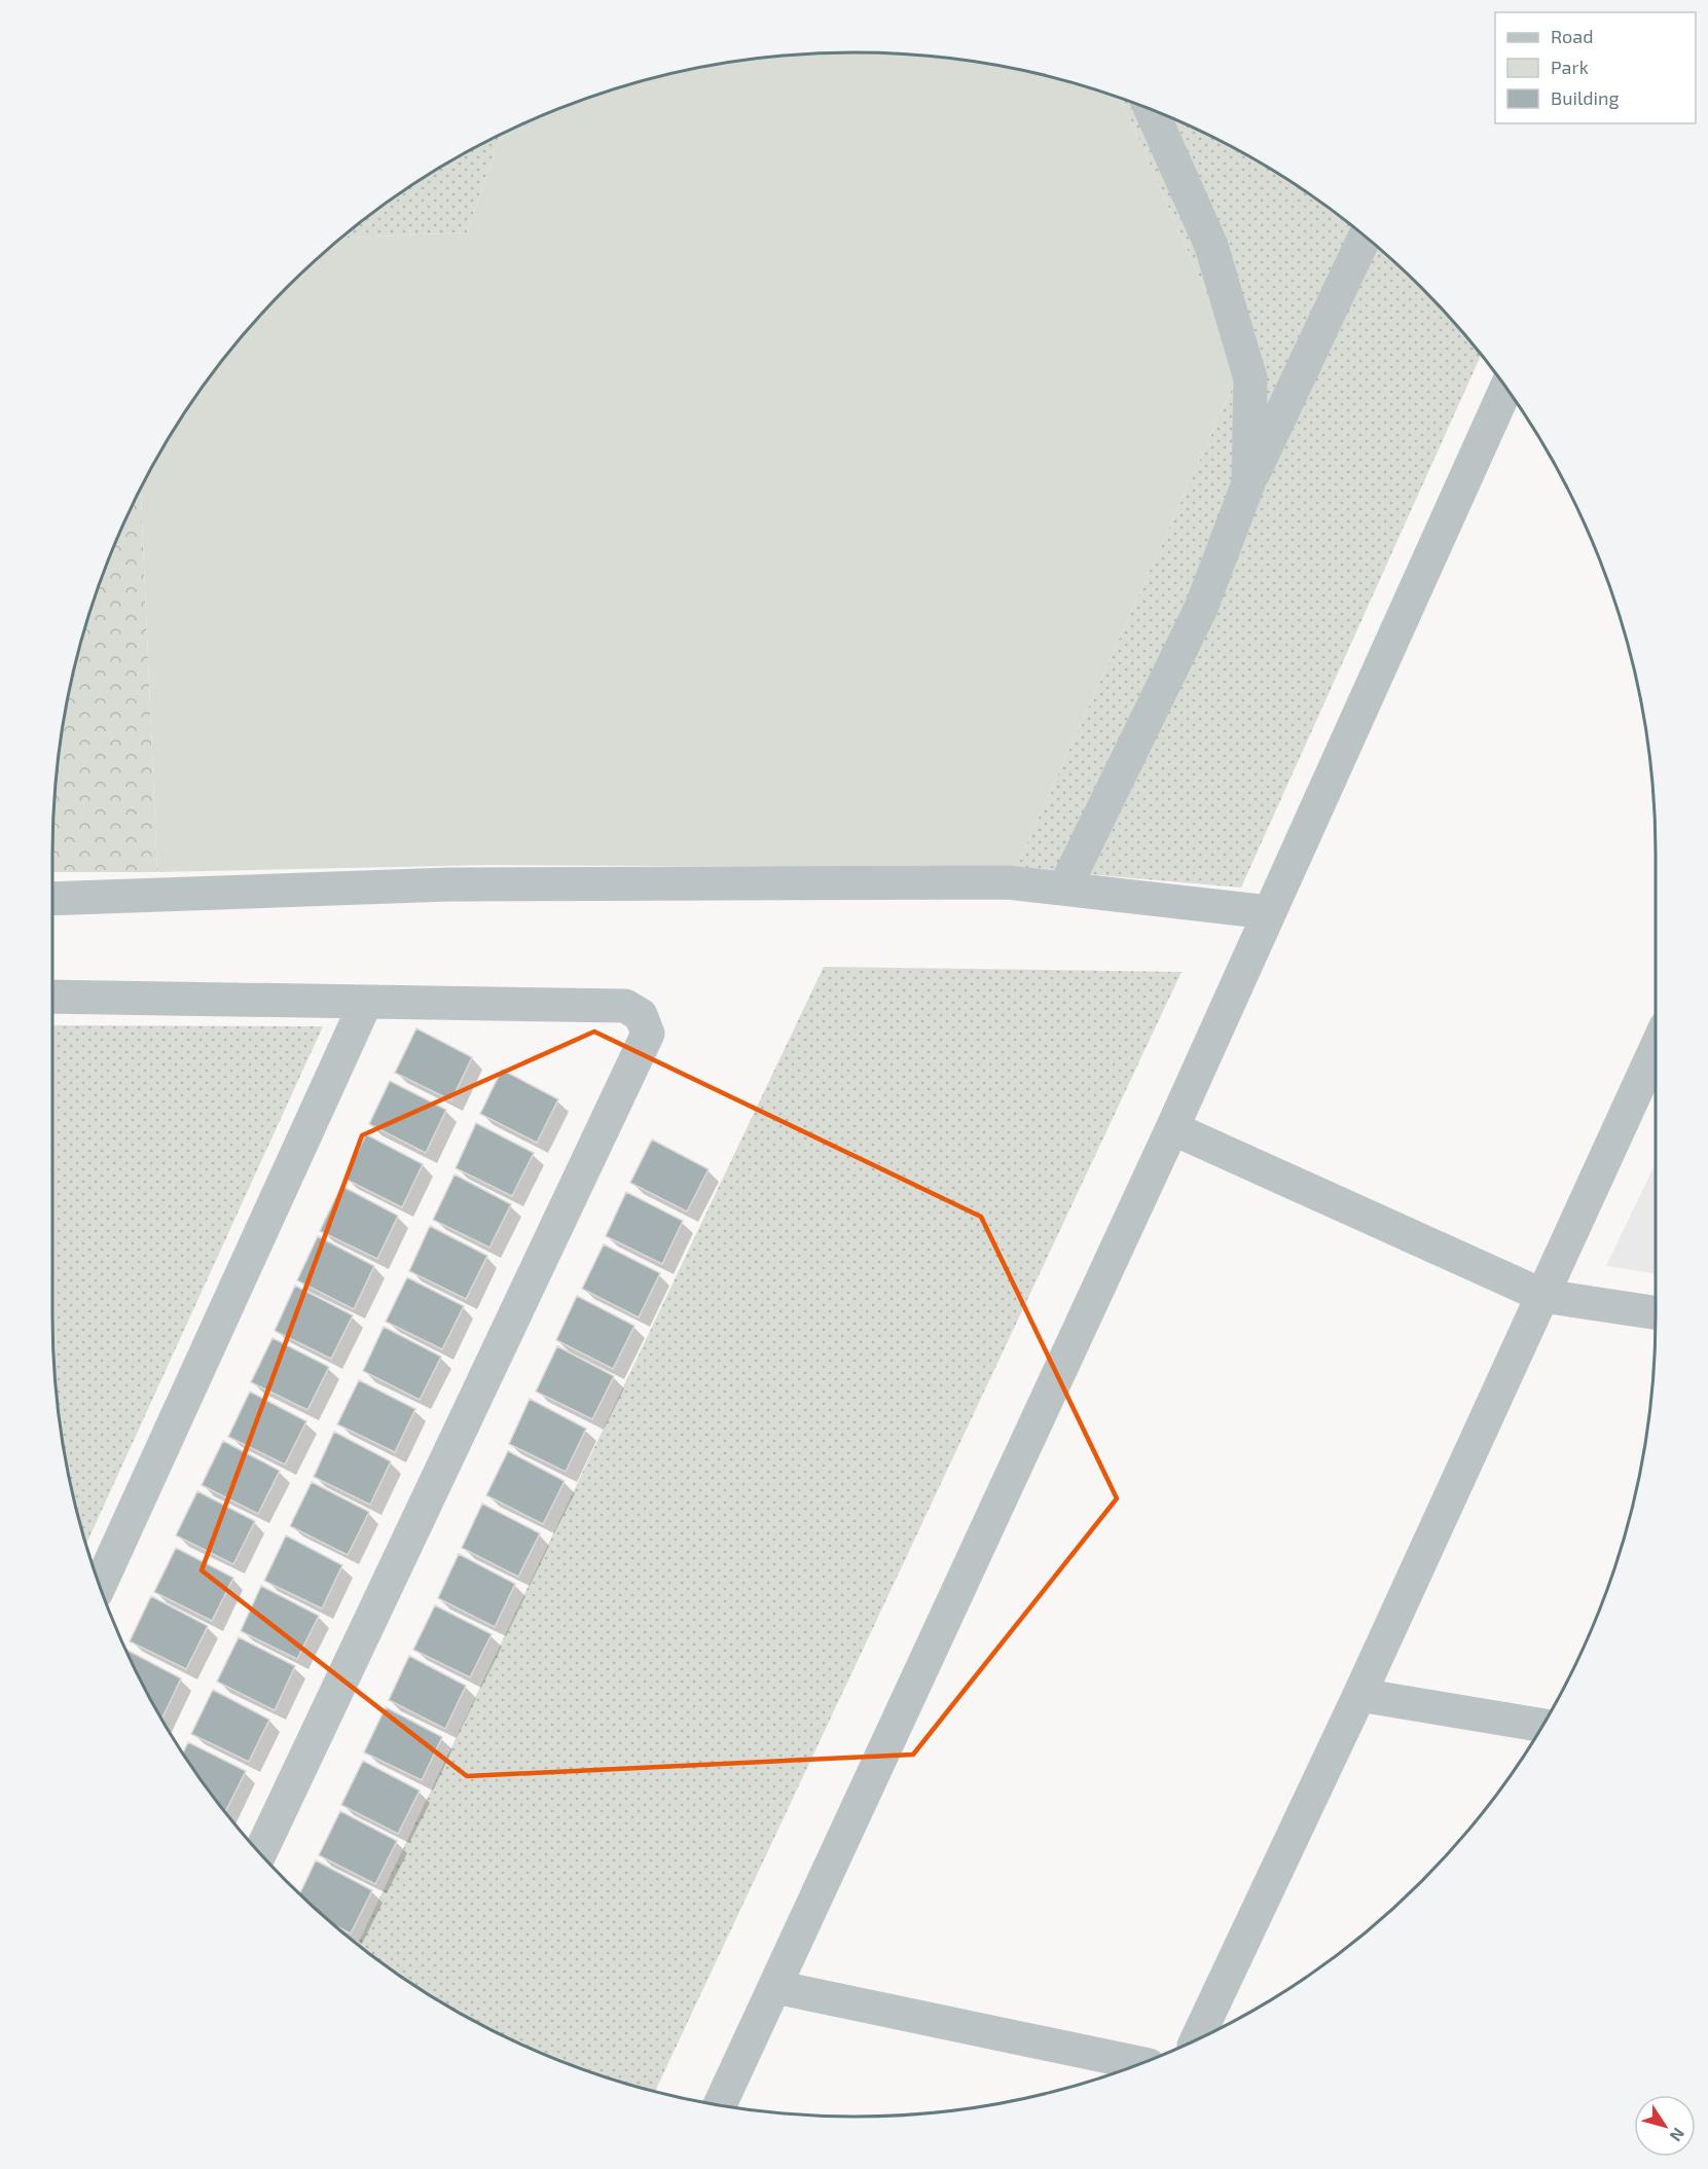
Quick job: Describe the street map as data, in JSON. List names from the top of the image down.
{
  "legend": ["Road", "Park", "Building"],
  "north": "bottom right"
}
